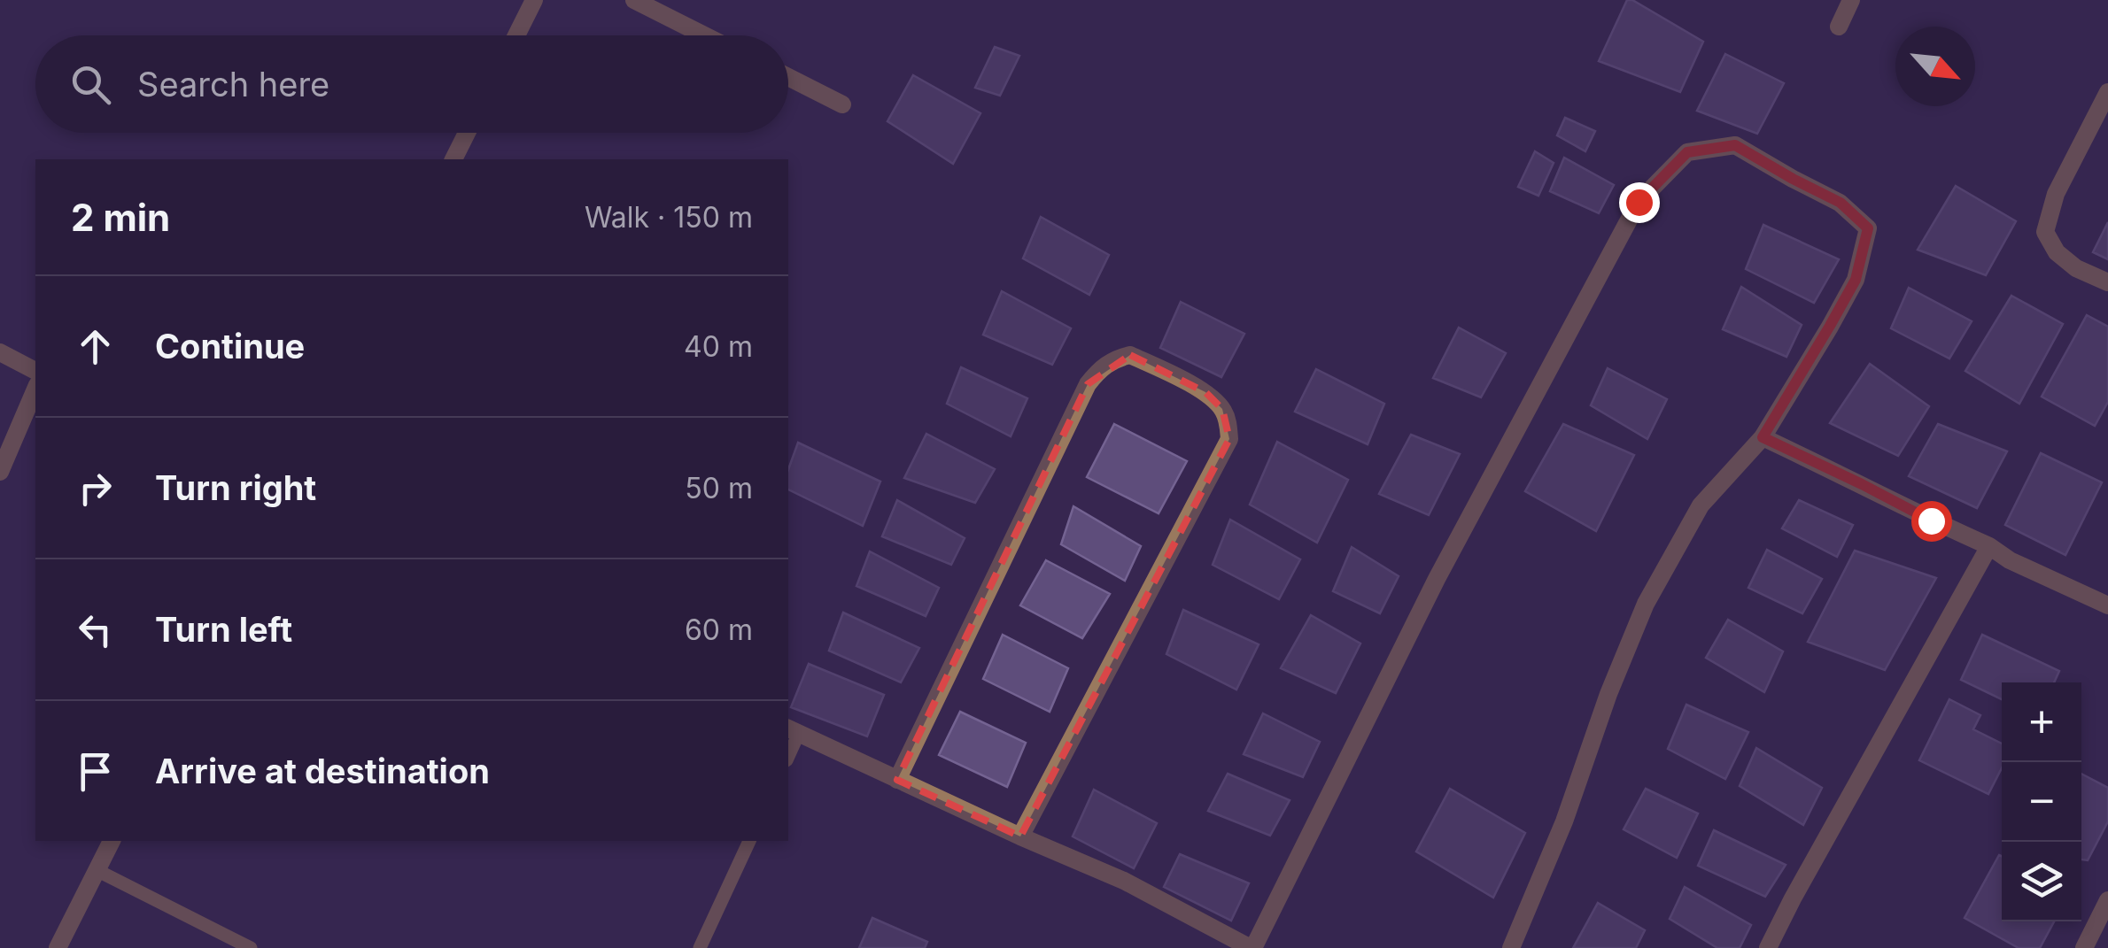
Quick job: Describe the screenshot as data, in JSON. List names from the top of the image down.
{
  "north": "bottom right",
  "page": {
    "search": "Search here",
    "heading": ["2 min", "Walk · 150 m"],
    "list": [
      ["Continue", "40 m"],
      ["Turn right", "50 m"],
      ["Turn left", "60 m"],
      "Arrive at destination"
    ],
    "map_buttons": ["+", "−"]
  }
}
